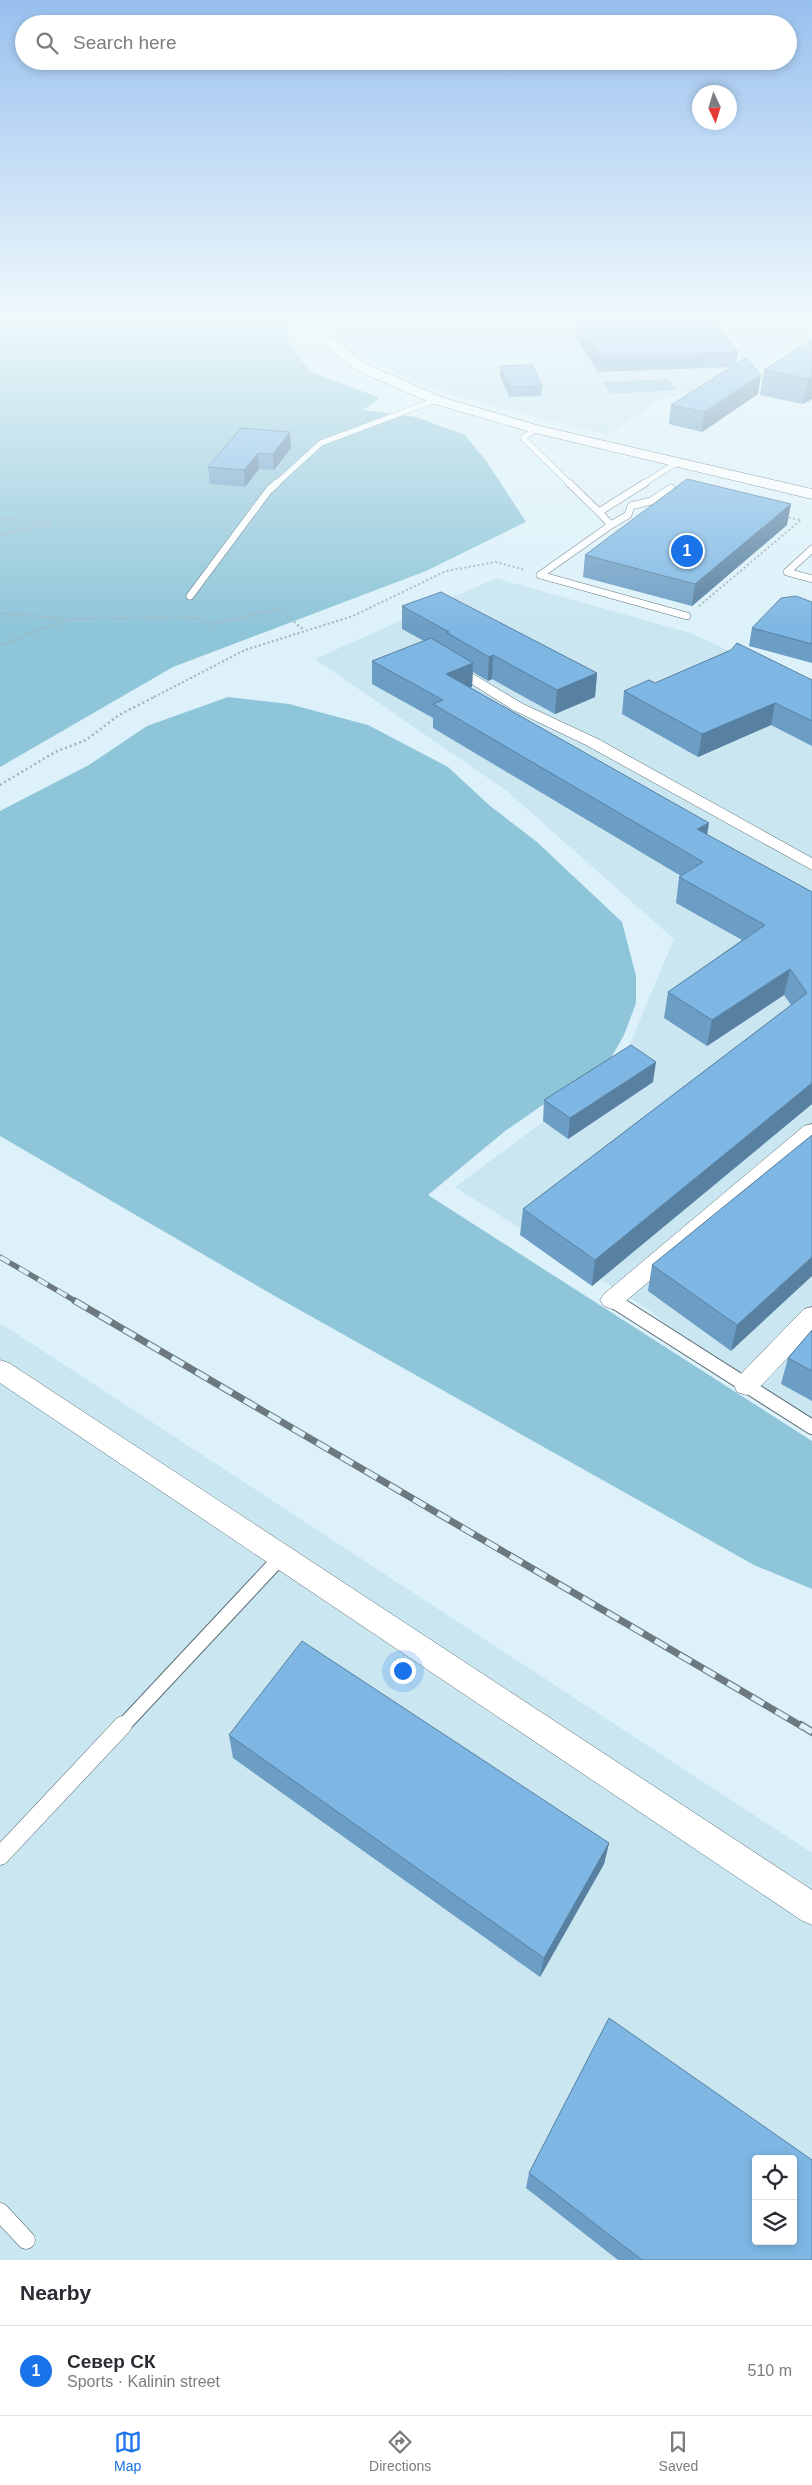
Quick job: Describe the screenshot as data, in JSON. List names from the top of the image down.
{
  "north": "bottom",
  "page": {
    "search": "Search here",
    "pins": "1",
    "heading": "Nearby",
    "list": [
      {
        "mark": "1",
        "name": "Север СК",
        "note": "Sports · Kalinin street",
        "value": "510 m"
      }
    ],
    "nav": ["Map", "Directions", "Saved"]
  }
}
